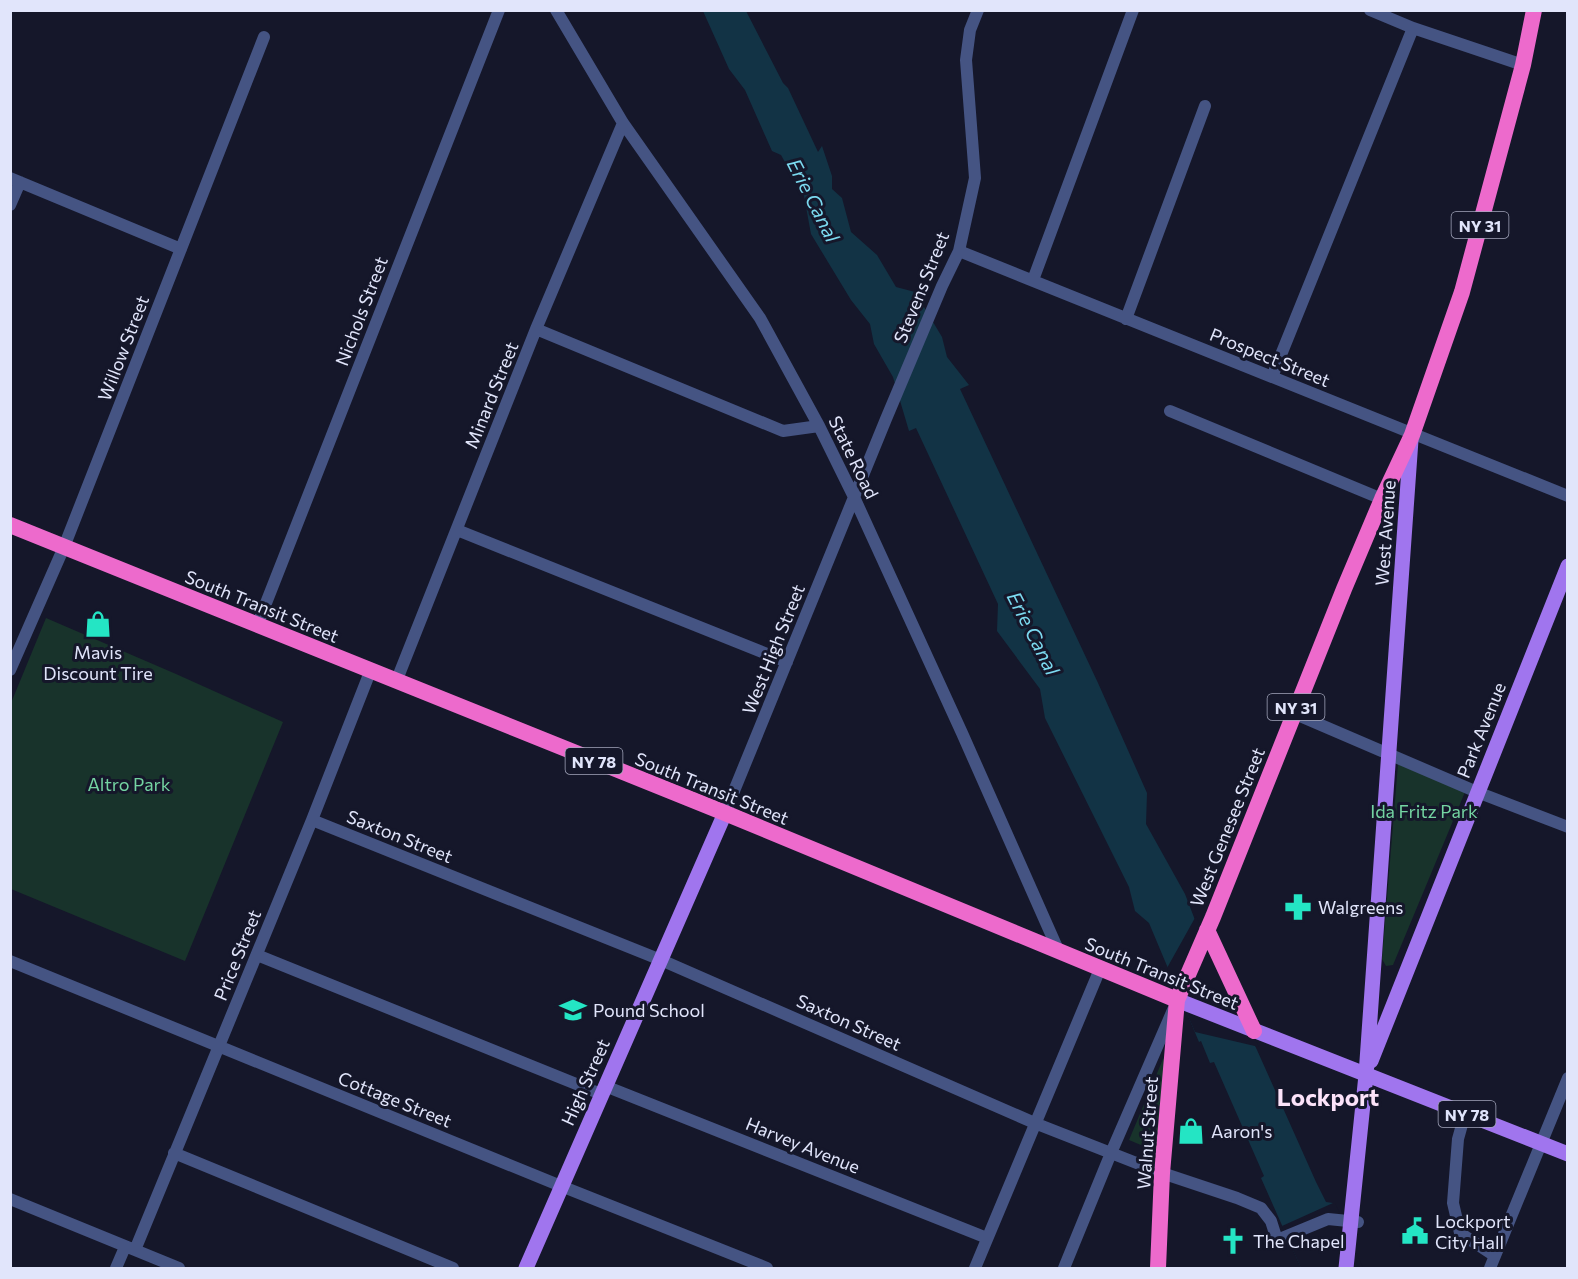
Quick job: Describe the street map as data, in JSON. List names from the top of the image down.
{
  "streets": {
    "highway": [
      "NY 31",
      "West Avenue",
      "South Transit Street",
      "NY 78",
      "West Genesee Street",
      "Walnut Street"
    ],
    "main road": ["Park Avenue", "High Street"],
    "street": [
      "Stevens Street",
      "Nichols Street",
      "Willow Street",
      "Prospect Street",
      "Minard Street",
      "State Road",
      "West High Street",
      "Saxton Street",
      "Price Street",
      "Cottage Street",
      "Harvey Avenue"
    ]
  },
  "crossings": [
    ["Stevens Street", "Prospect Street"],
    ["Stevens Street", "State Road"],
    ["Stevens Street", "West High Street"],
    ["Nichols Street", "South Transit Street"],
    ["Willow Street", "South Transit Street"],
    ["Prospect Street", "West Avenue"],
    ["Prospect Street", "West Genesee Street"],
    ["Minard Street", "State Road"],
    ["Minard Street", "South Transit Street"],
    ["State Road", "South Transit Street"],
    ["State Road", "West High Street"],
    ["West Avenue", "South Transit Street"],
    ["West Avenue", "Park Avenue"],
    ["West Avenue", "NY 78"],
    ["West Avenue", "West Genesee Street"],
    ["South Transit Street", "West High Street"],
    ["South Transit Street", "Park Avenue"],
    ["South Transit Street", "NY 78"],
    ["South Transit Street", "West Genesee Street"],
    ["South Transit Street", "Price Street"],
    ["South Transit Street", "High Street"],
    ["South Transit Street", "Walnut Street"],
    ["West High Street", "High Street"],
    ["Park Avenue", "NY 78"],
    ["West Genesee Street", "Walnut Street"],
    ["Saxton Street", "Price Street"],
    ["Saxton Street", "High Street"],
    ["Saxton Street", "Walnut Street"],
    ["Price Street", "Cottage Street"],
    ["Price Street", "Harvey Avenue"],
    ["High Street", "Cottage Street"],
    ["High Street", "Harvey Avenue"]
  ],
  "districts": ["Lockport"],
  "water": ["Erie Canal"],
  "parks": ["Altro Park", "Ida Fritz Park"],
  "places": {
    "shop": ["Mavis Discount Tire", "Aaron's"],
    "pharmacy": ["Walgreens"],
    "school or university": ["Pound School"],
    "public building": ["Lockport City Hall"],
    "church": ["The Chapel"]
  }
}
